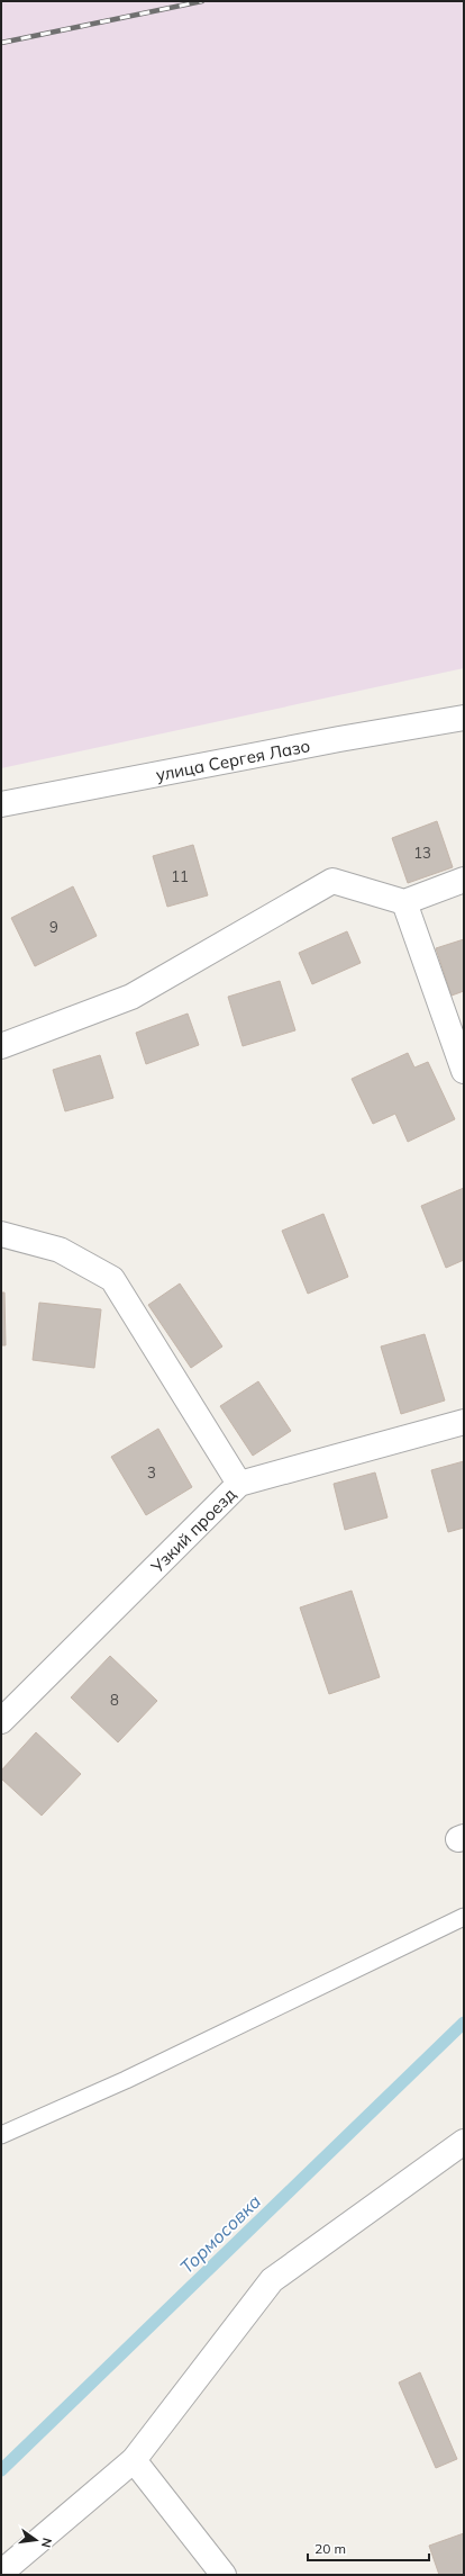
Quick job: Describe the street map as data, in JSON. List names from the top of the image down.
{
  "streets": {
    "street": ["улица Сергея Лазо", "Узкий проезд"]
  },
  "water": ["Тормосовка"],
  "house_numbers": [
    "13",
    "11",
    "9",
    "3",
    "8"
  ],
  "scale_bar": "20 m",
  "north": "right"
}
